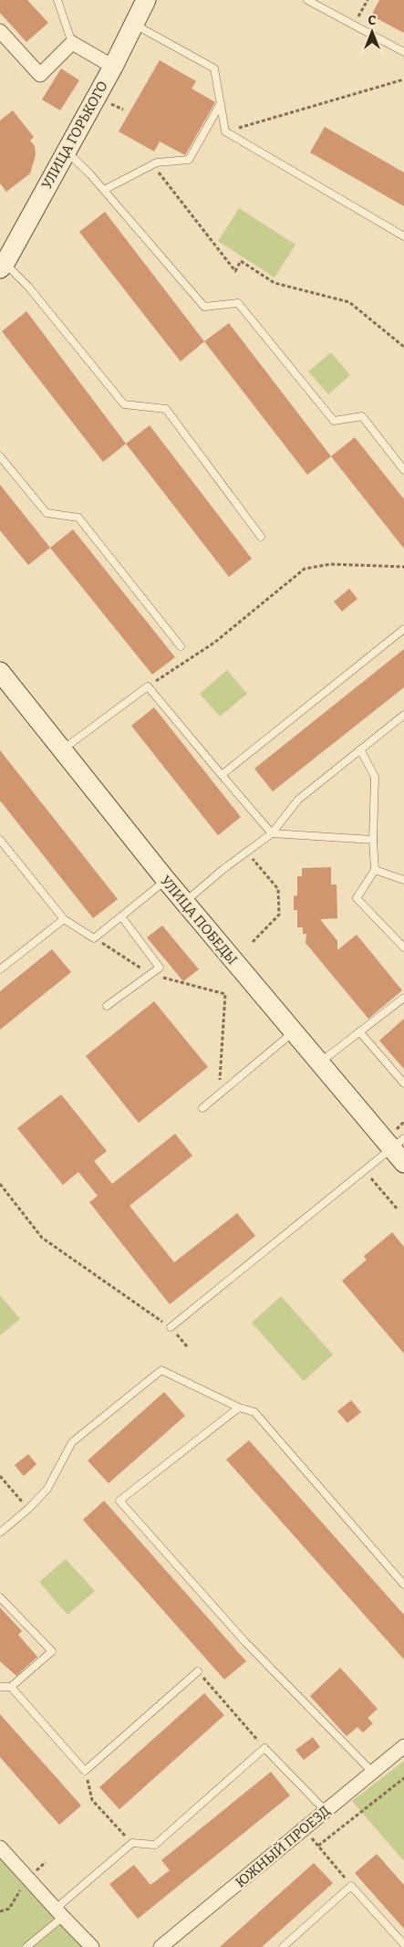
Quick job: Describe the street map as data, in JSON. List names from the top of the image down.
{
  "streets": {
    "street": ["УЛИЦА ГОРЬКОГО", "УЛИЦА ПОБЕДЫ", "ЮЖНЫЙ ПРОЕЗД"]
  },
  "north": "top"
}
